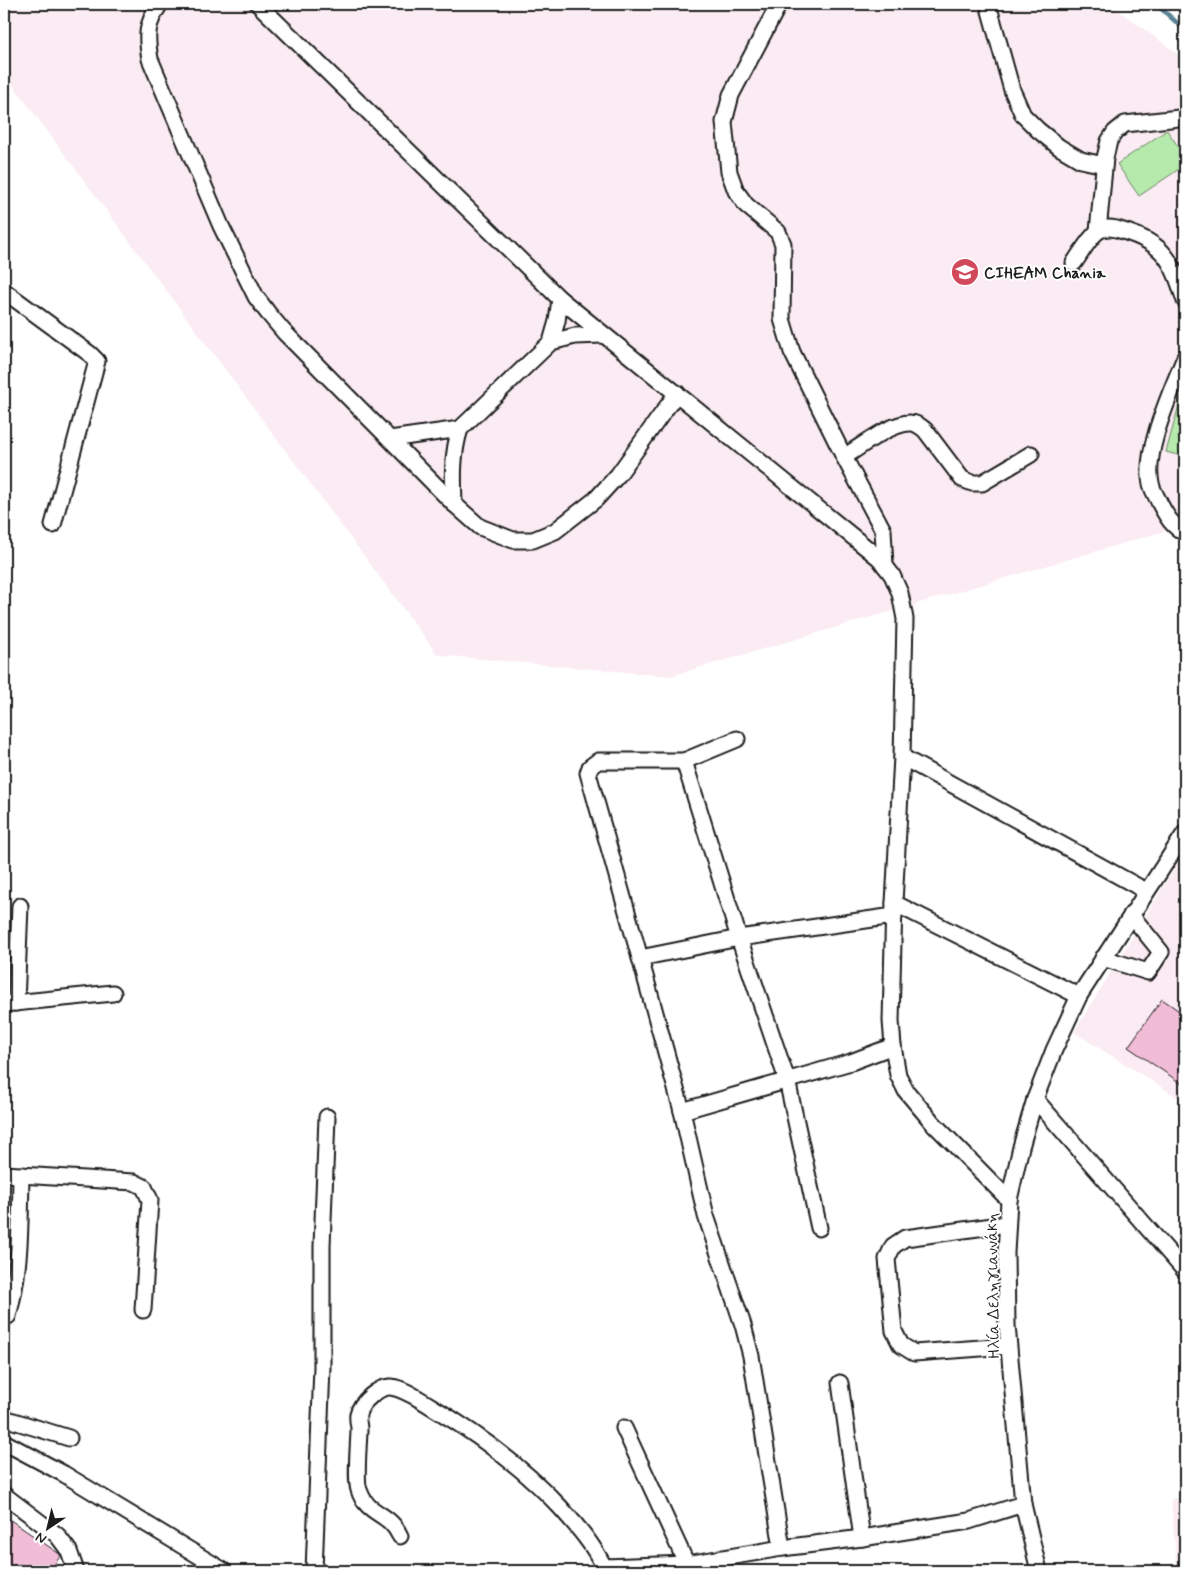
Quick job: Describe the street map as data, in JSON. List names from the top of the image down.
{
  "streets": {
    "street": ["Ηλία Δεληγιαννάκη"]
  },
  "places": {
    "school or university": ["CIHEAM Chania"]
  },
  "north": "bottom left"
}
